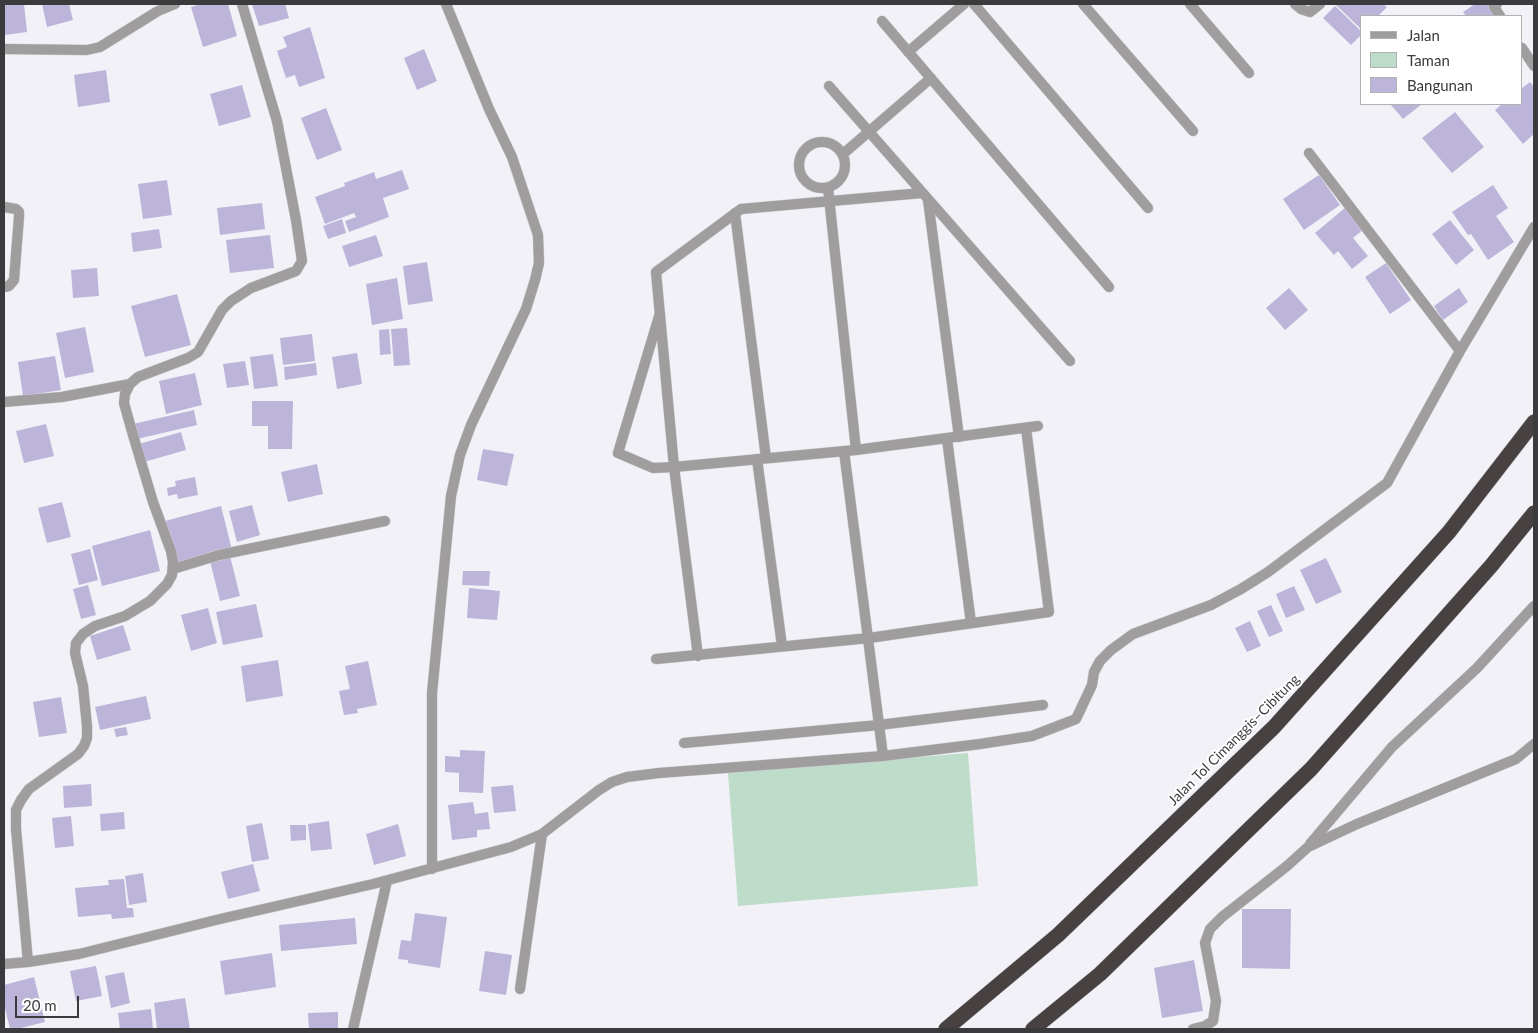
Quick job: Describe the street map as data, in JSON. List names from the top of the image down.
{
  "streets": {
    "highway": ["Jalan Tol Cimanggis–Cibitung"]
  },
  "legend": ["Jalan", "Taman", "Bangunan"],
  "scale_bar": "20 m"
}
